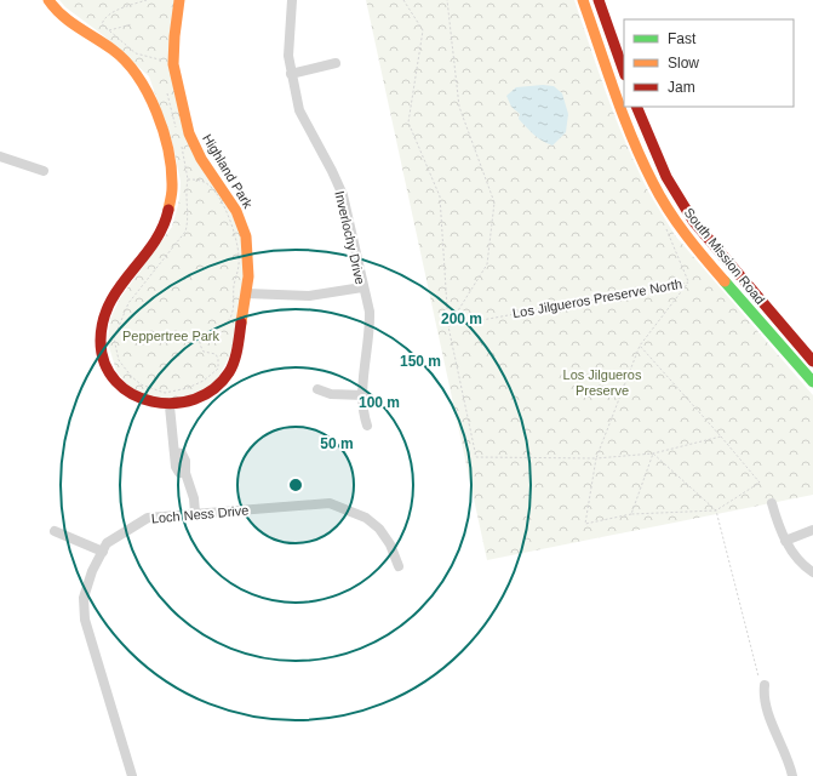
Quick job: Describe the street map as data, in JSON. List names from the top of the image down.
{
  "streets": {
    "street": [
      "Highland Park",
      "Inverlochy Drive",
      "South Mission Road",
      "Loch Ness Drive"
    ],
    "path": ["Los Jilgueros Preserve North"]
  },
  "parks": ["Peppertree Park", "Los Jilgueros Preserve"],
  "legend": ["Fast", "Slow", "Jam"],
  "rings": [
    "200 m",
    "150 m",
    "100 m",
    "50 m"
  ]
}
